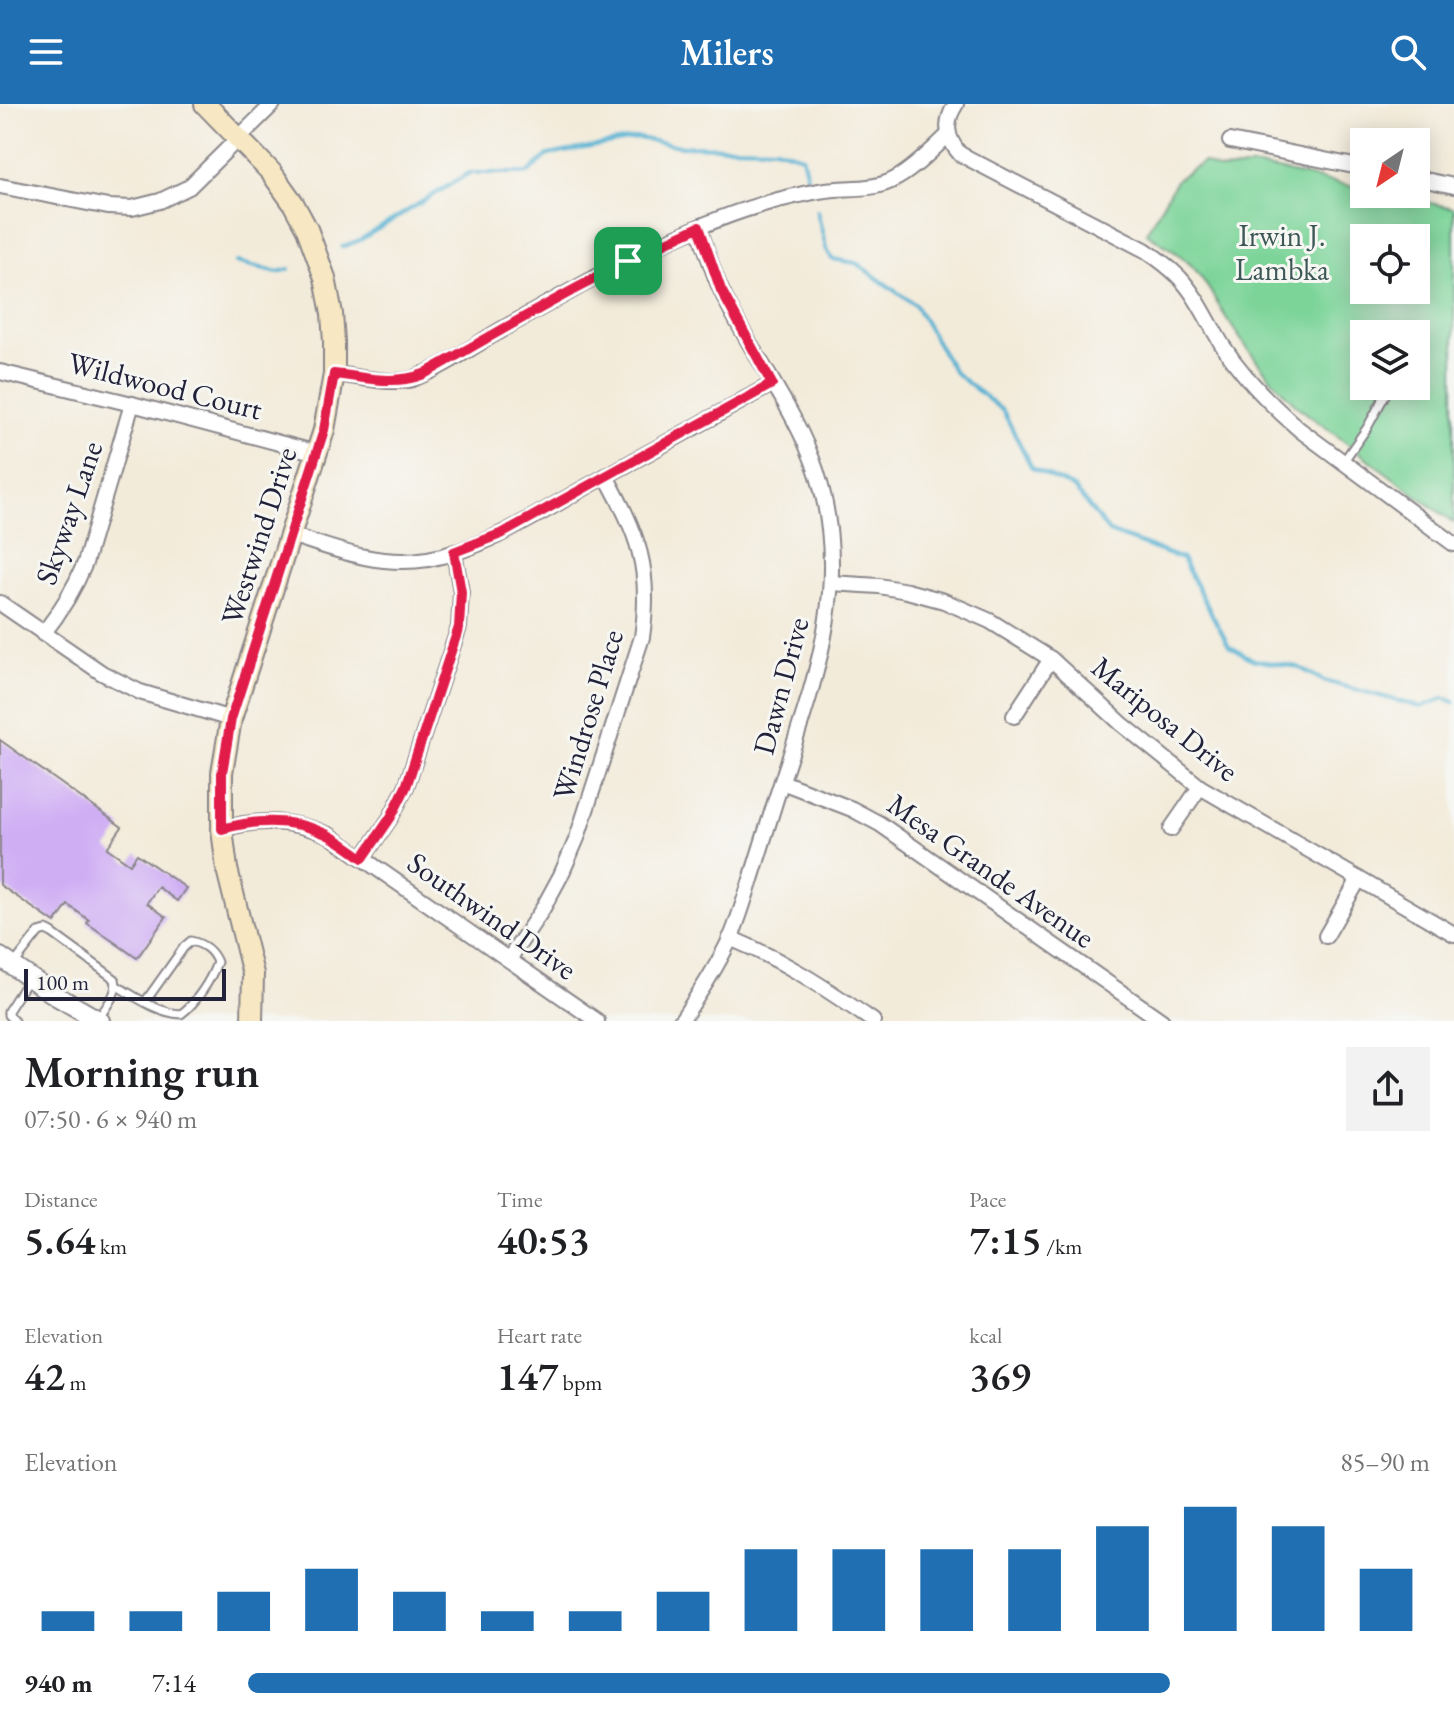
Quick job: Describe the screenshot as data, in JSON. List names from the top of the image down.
{
  "streets": {
    "main road": ["Westwind Drive"],
    "street": [
      "Wildwood Court",
      "Skyway Lane",
      "Dawn Drive",
      "Windrose Place",
      "Mariposa Drive",
      "Mesa Grande Avenue",
      "Southwind Drive"
    ]
  },
  "crossings": [
    ["Wildwood Court", "Skyway Lane"],
    ["Wildwood Court", "Westwind Drive"],
    ["Westwind Drive", "Southwind Drive"],
    ["Dawn Drive", "Mariposa Drive"],
    ["Dawn Drive", "Mesa Grande Avenue"],
    ["Windrose Place", "Southwind Drive"]
  ],
  "parks": ["Irwin J. Lambka"],
  "scale_bar": "100 m",
  "north": "bottom left",
  "page": {
    "header": "Milers",
    "scale": "100 m",
    "heading": ["Morning run", "07:50 · 6 × 940 m"],
    "stats": [
      ["Distance", "5.64 km"],
      ["Time", "40:53"],
      ["Pace", "7:15 /km"],
      ["Elevation", "42 m"],
      ["Heart rate", "147 bpm"],
      ["kcal", "369"]
    ],
    "chart": ["Elevation", "85–90 m"],
    "list": [
      {
        "name": "940 m",
        "note": "7:14"
      }
    ]
  }
}
